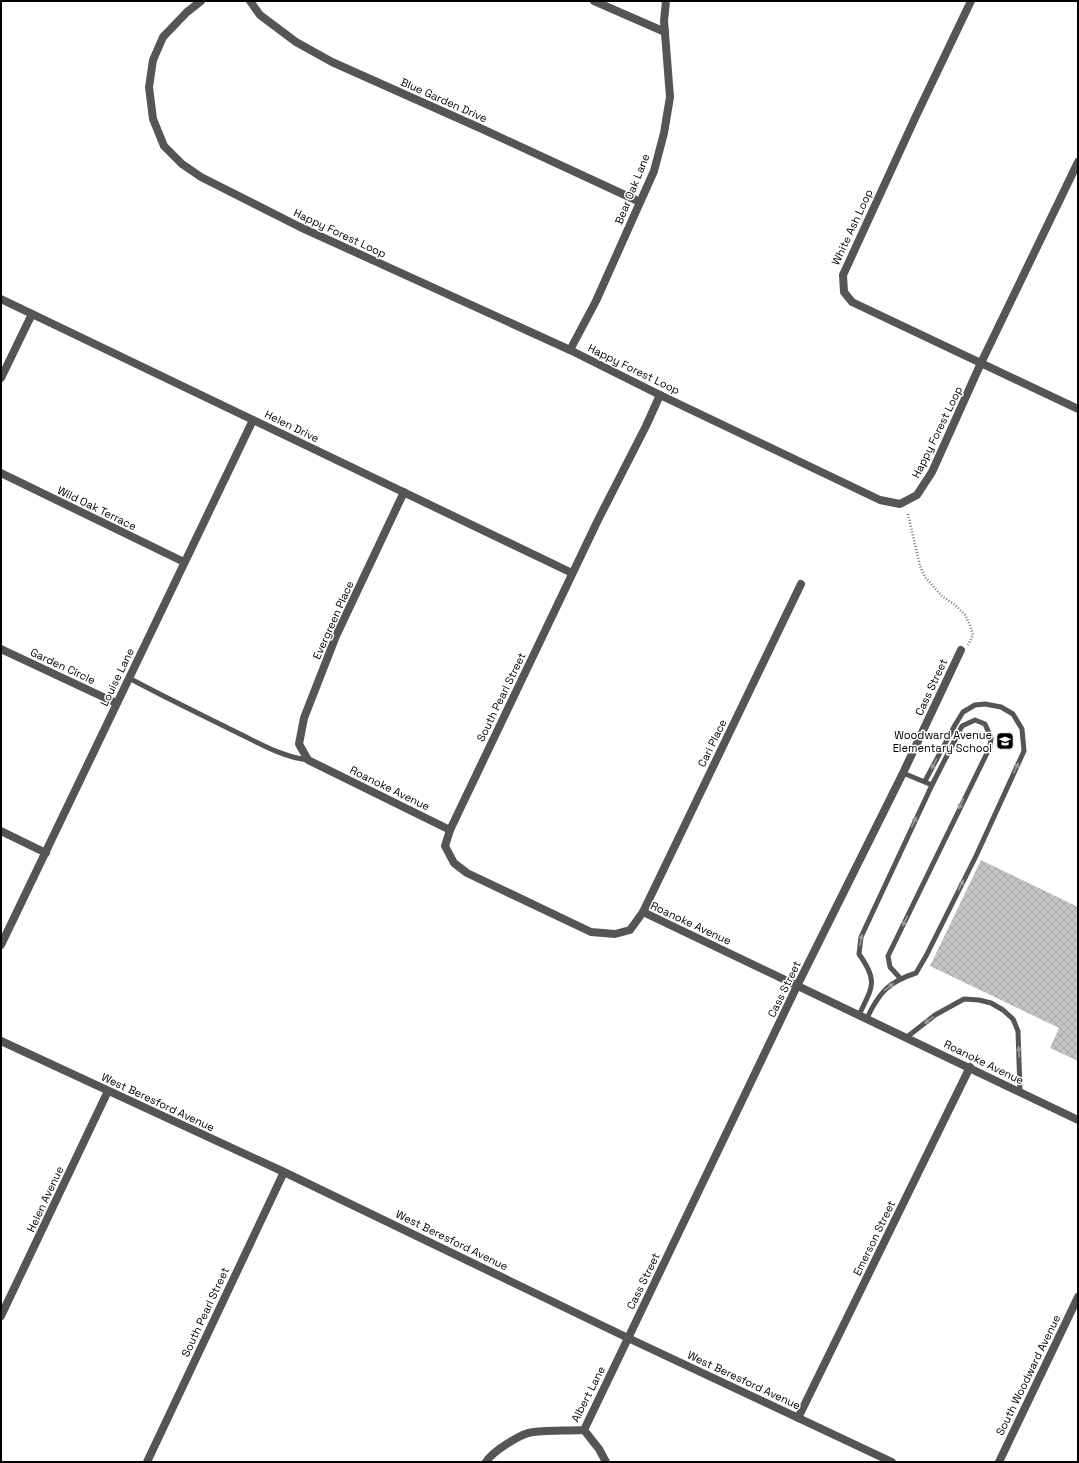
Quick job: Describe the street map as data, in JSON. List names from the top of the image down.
{
  "streets": {
    "street": [
      "Blue Garden Drive",
      "Bear Oak Lane",
      "White Ash Loop",
      "Happy Forest Loop",
      "Helen Drive",
      "Wild Oak Terrace",
      "Evergreen Place",
      "Garden Circle",
      "Louise Lane",
      "Cass Street",
      "South Pearl Street",
      "Cari Place",
      "Roanoke Avenue",
      "West Beresford Avenue",
      "Helen Avenue",
      "Emerson Street",
      "South Woodward Avenue",
      "Albert Lane"
    ]
  },
  "crossings": [
    ["Blue Garden Drive", "Bear Oak Lane"],
    ["Bear Oak Lane", "Happy Forest Loop"],
    ["White Ash Loop", "Happy Forest Loop"],
    ["Happy Forest Loop", "South Pearl Street"],
    ["Helen Drive", "Evergreen Place"],
    ["Helen Drive", "Louise Lane"],
    ["Helen Drive", "South Pearl Street"],
    ["Wild Oak Terrace", "Louise Lane"],
    ["Evergreen Place", "Roanoke Avenue"],
    ["Garden Circle", "Louise Lane"],
    ["Cass Street", "Roanoke Avenue"],
    ["Cass Street", "West Beresford Avenue"],
    ["Cass Street", "Albert Lane"],
    ["South Pearl Street", "Roanoke Avenue"],
    ["South Pearl Street", "West Beresford Avenue"],
    ["Cari Place", "Roanoke Avenue"],
    ["Roanoke Avenue", "Emerson Street"],
    ["West Beresford Avenue", "Helen Avenue"],
    ["West Beresford Avenue", "Emerson Street"],
    ["West Beresford Avenue", "Albert Lane"]
  ],
  "places": {
    "school or university": ["Woodward Avenue Elementary School"]
  }
}
